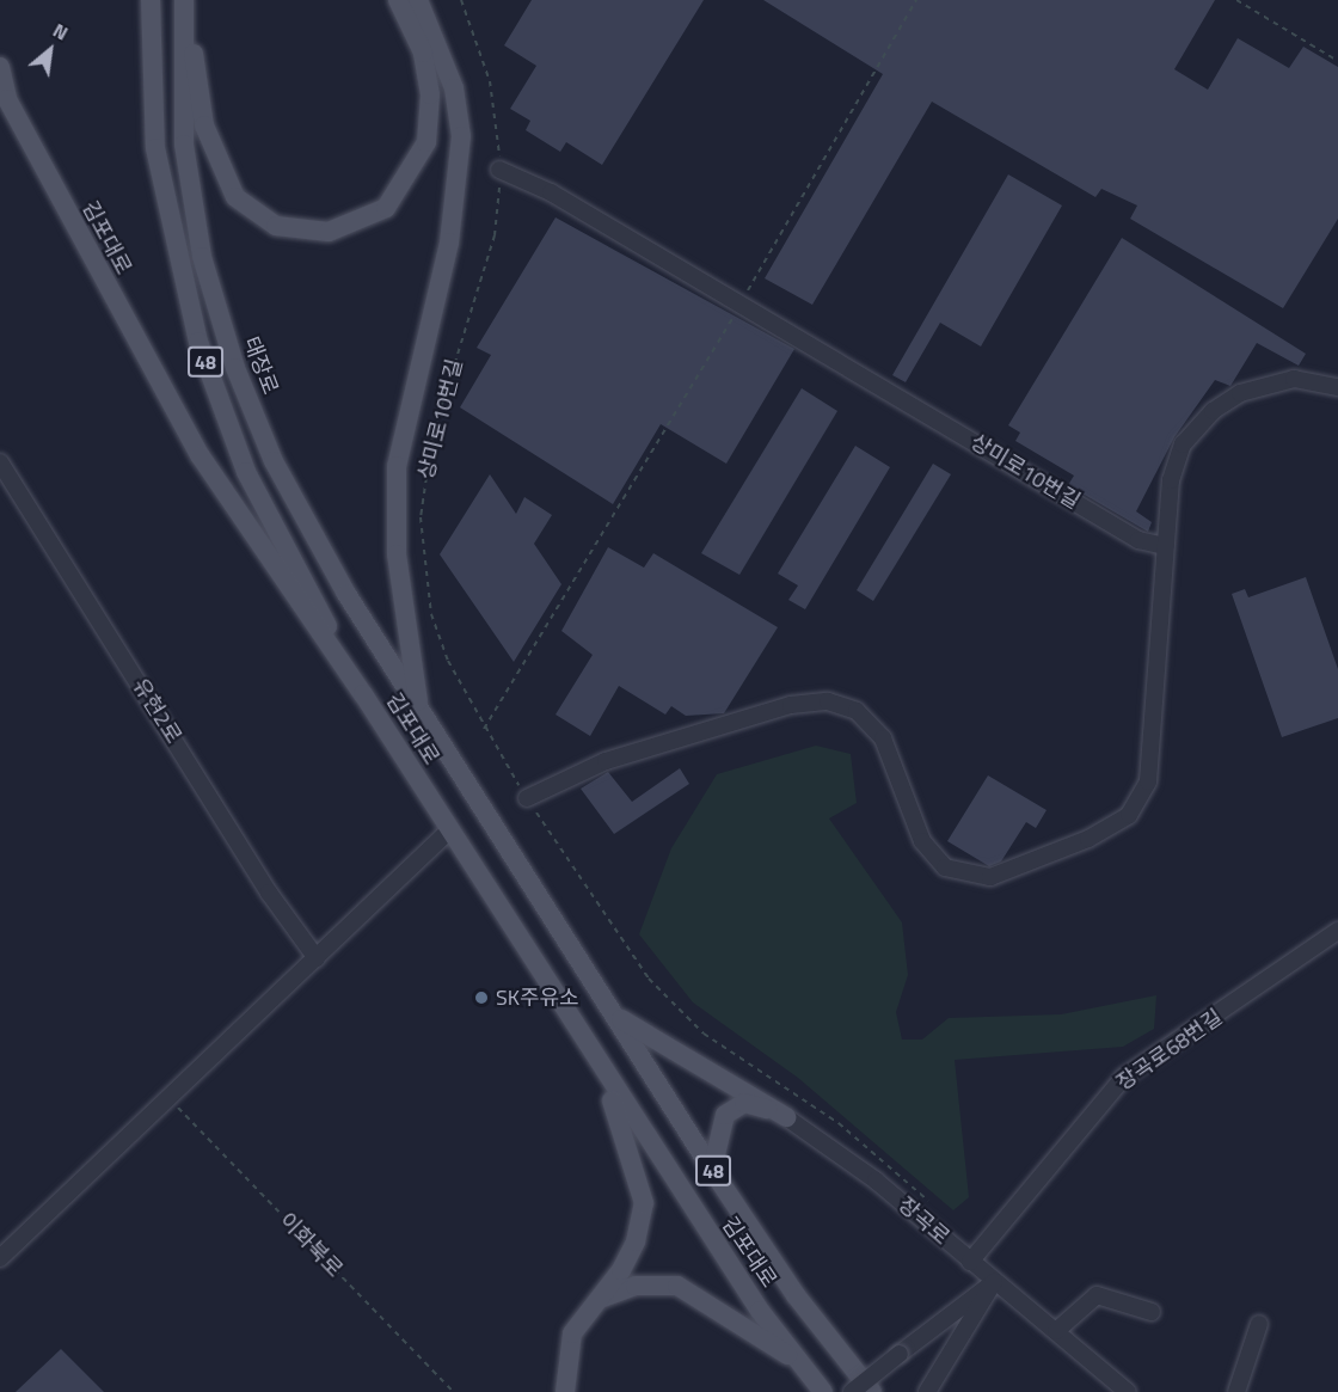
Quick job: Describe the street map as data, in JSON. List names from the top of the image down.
{
  "streets": {
    "main road": ["김포대로", "48", "태장로"],
    "street": [
      "상미로10번길",
      "유현2로",
      "장곡로68번길",
      "장곡로"
    ],
    "path": ["이화북로"]
  },
  "crossings": [
    ["김포대로", "48"],
    ["김포대로", "태장로"],
    ["장곡로68번길", "장곡로"]
  ],
  "places": ["SK주유소"],
  "north": "top right"
}
